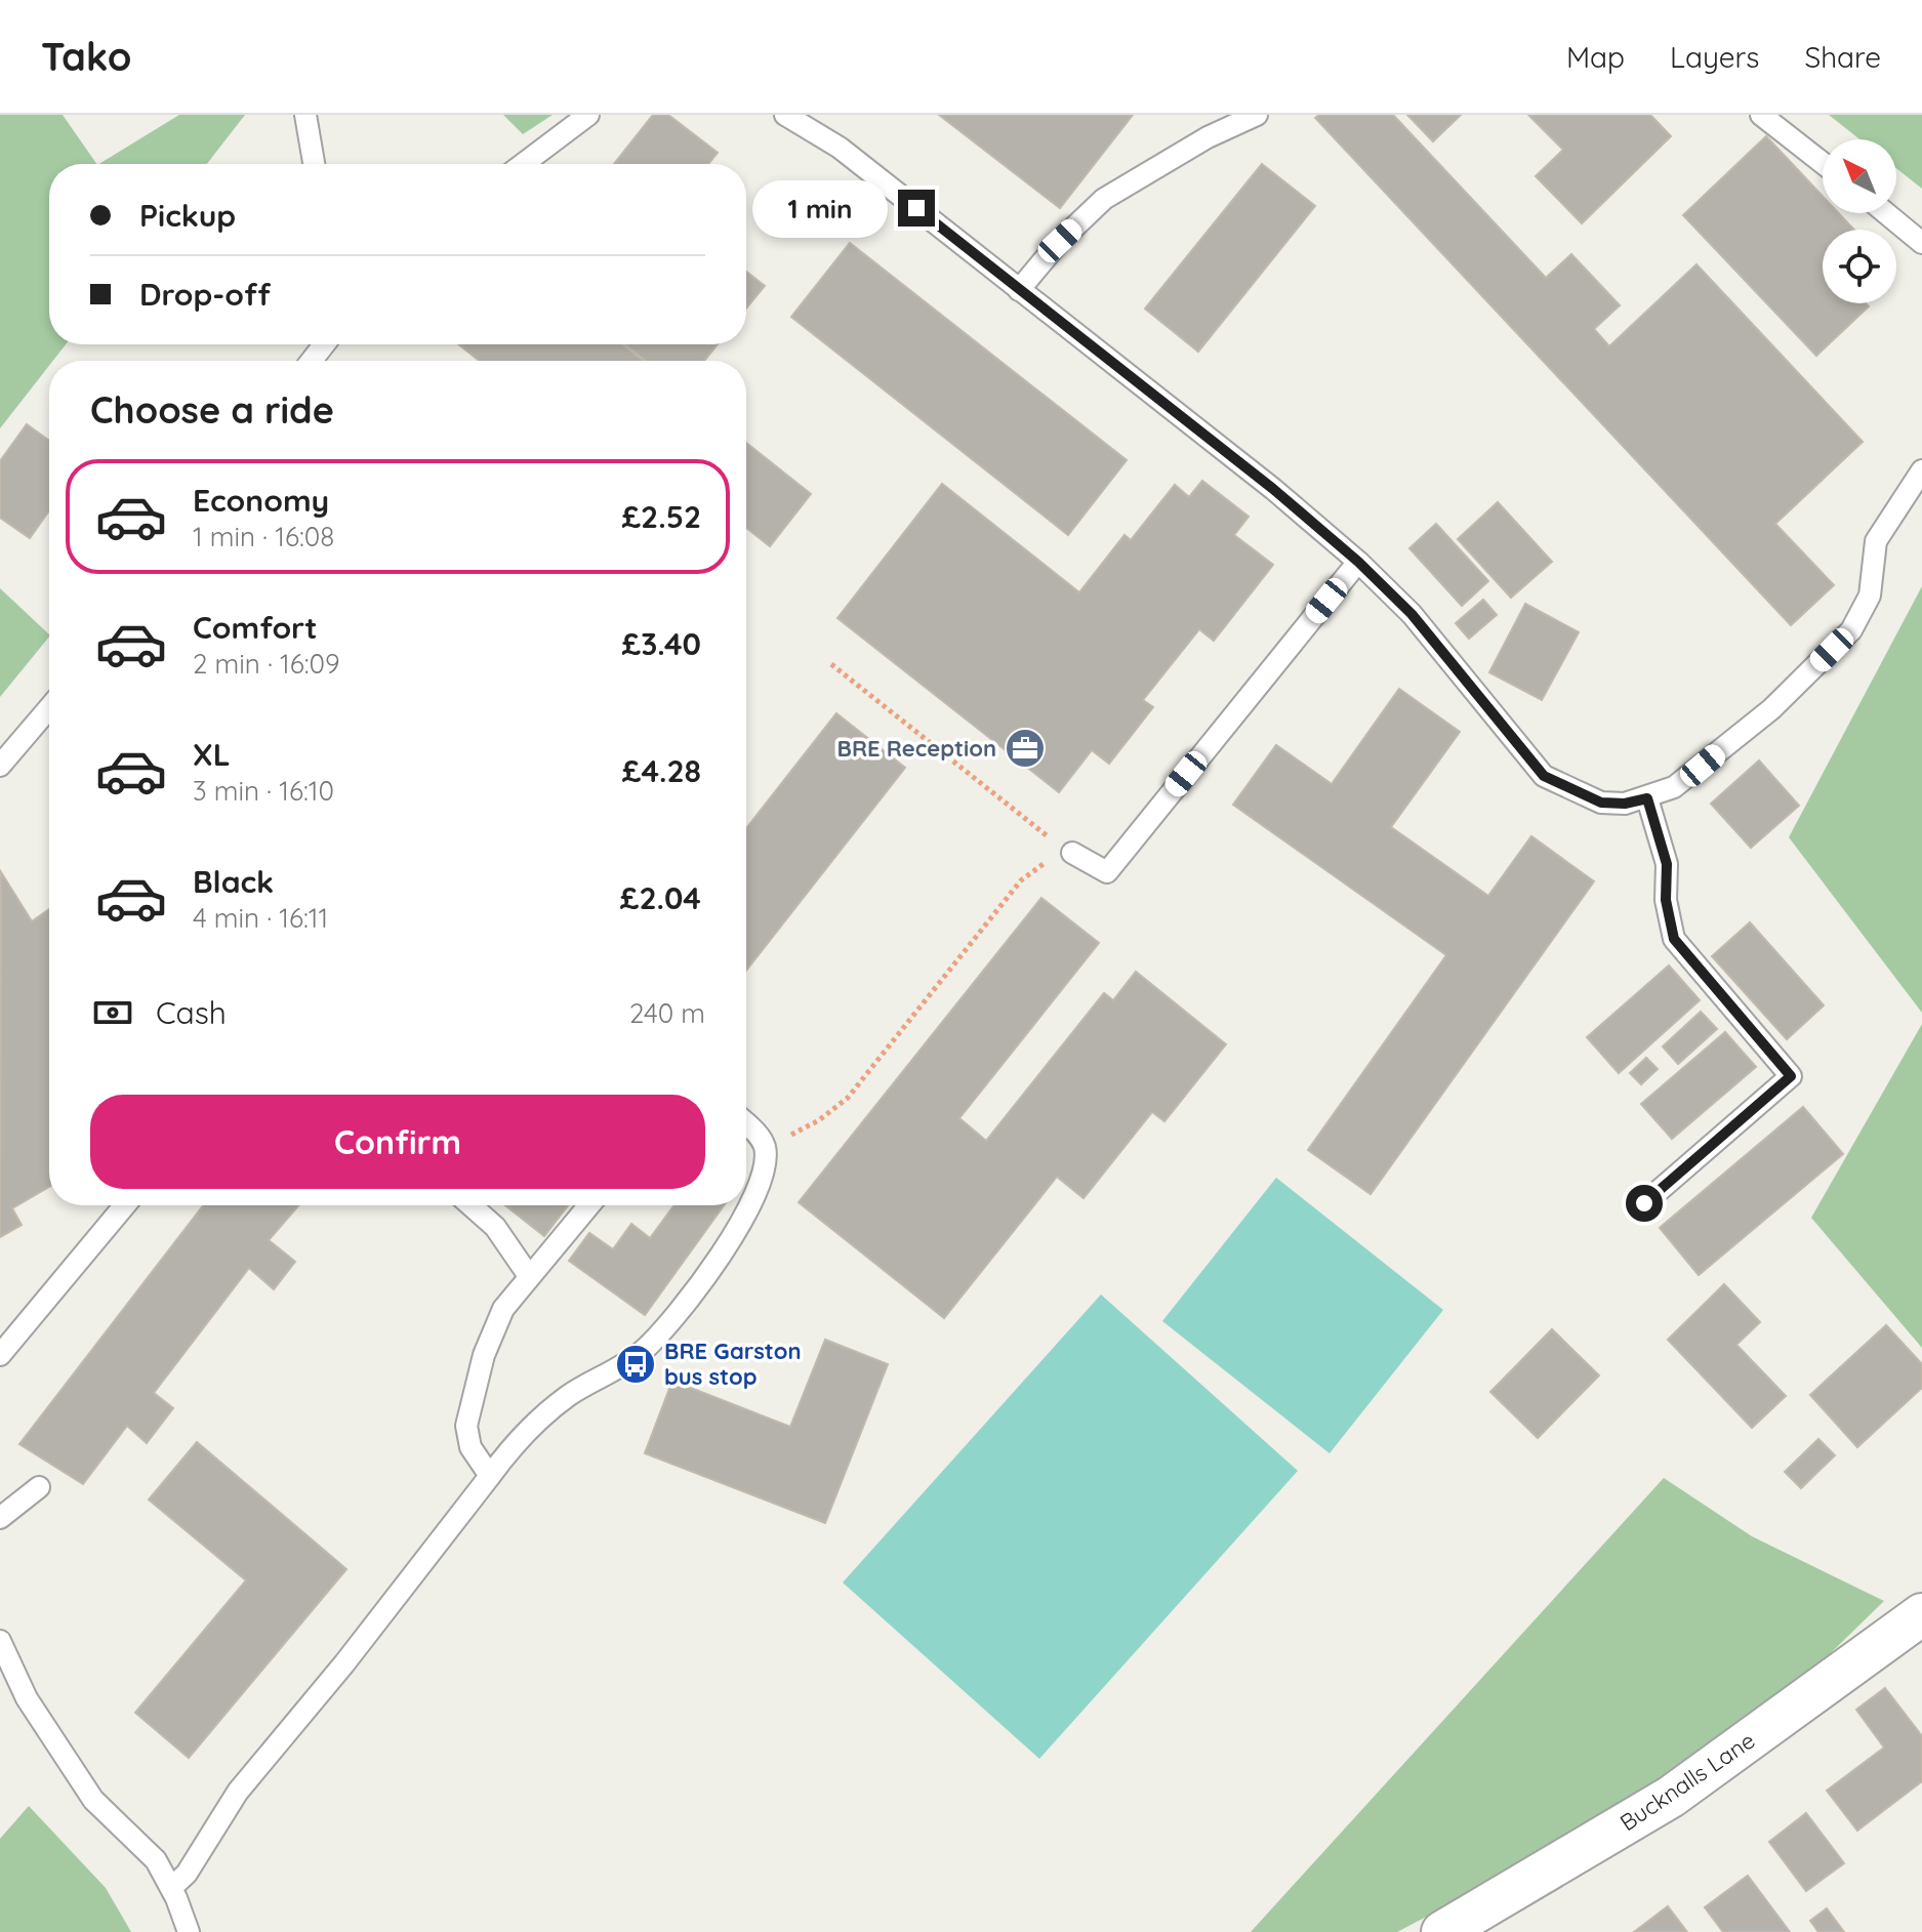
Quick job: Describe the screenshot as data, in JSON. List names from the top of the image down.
{
  "streets": {
    "street": ["Bucknalls Lane"]
  },
  "places": {
    "office": ["BRE Reception"],
    "bus stop": ["BRE Garston bus stop"]
  },
  "north": "top left",
  "page": {
    "header": "Tako",
    "nav": ["Map", "Layers", "Share"],
    "banner": ["Pickup", "Drop-off"],
    "bubble": "1 min",
    "heading": "Choose a ride",
    "list": [
      {
        "name": "Economy",
        "note": "1 min · 16:08",
        "value": "£2.52"
      },
      {
        "name": "Comfort",
        "note": "2 min · 16:09",
        "value": "£3.40"
      },
      {
        "name": "XL",
        "note": "3 min · 16:10",
        "value": "£4.28"
      },
      {
        "name": "Black",
        "note": "4 min · 16:11",
        "value": "£2.04"
      }
    ],
    "pay": ["Cash", "240 m"],
    "buttons": "Confirm"
  }
}
